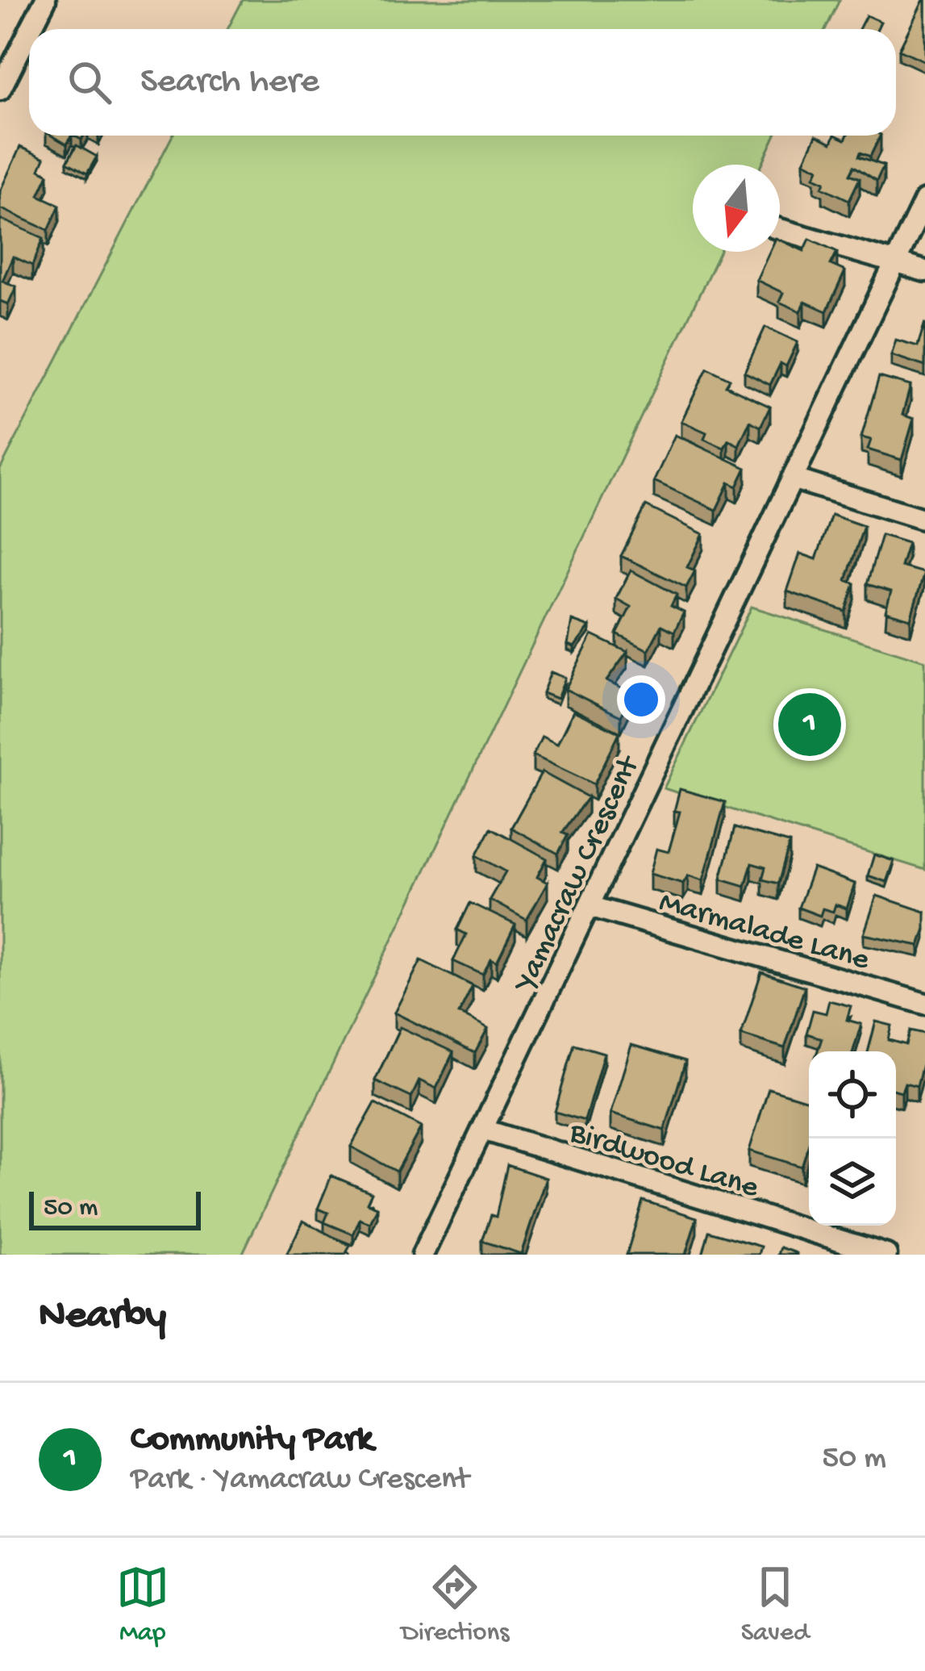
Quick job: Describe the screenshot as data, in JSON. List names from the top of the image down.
{
  "streets": {
    "street": ["Yamacraw Crescent", "Marmalade Lane", "Birdwood Lane"]
  },
  "crossings": [
    ["Yamacraw Crescent", "Marmalade Lane"],
    ["Yamacraw Crescent", "Birdwood Lane"]
  ],
  "scale_bar": "50 m",
  "north": "bottom",
  "page": {
    "search": "Search here",
    "pins": "1",
    "scale": "50 m",
    "heading": "Nearby",
    "list": [
      {
        "mark": "1",
        "name": "Community Park",
        "note": "Park · Yamacraw Crescent",
        "value": "50 m"
      }
    ],
    "nav": ["Map", "Directions", "Saved"]
  }
}
